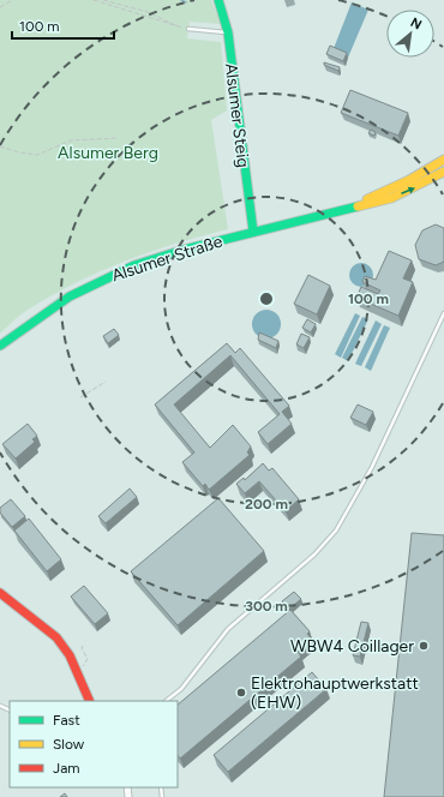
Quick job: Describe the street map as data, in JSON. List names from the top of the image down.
{
  "streets": {
    "street": ["Alsumer Steig", "Alsumer Straße"]
  },
  "crossings": [
    ["Alsumer Steig", "Alsumer Straße"]
  ],
  "parks": ["Alsumer Berg"],
  "places": ["WBW4 Coillager", "Elektrohauptwerkstatt (EHW)"],
  "legend": ["Fast", "Slow", "Jam"],
  "scale_bar": "100 m",
  "north": "top right",
  "rings": ["100 m", "200 m", "300 m"]
}
